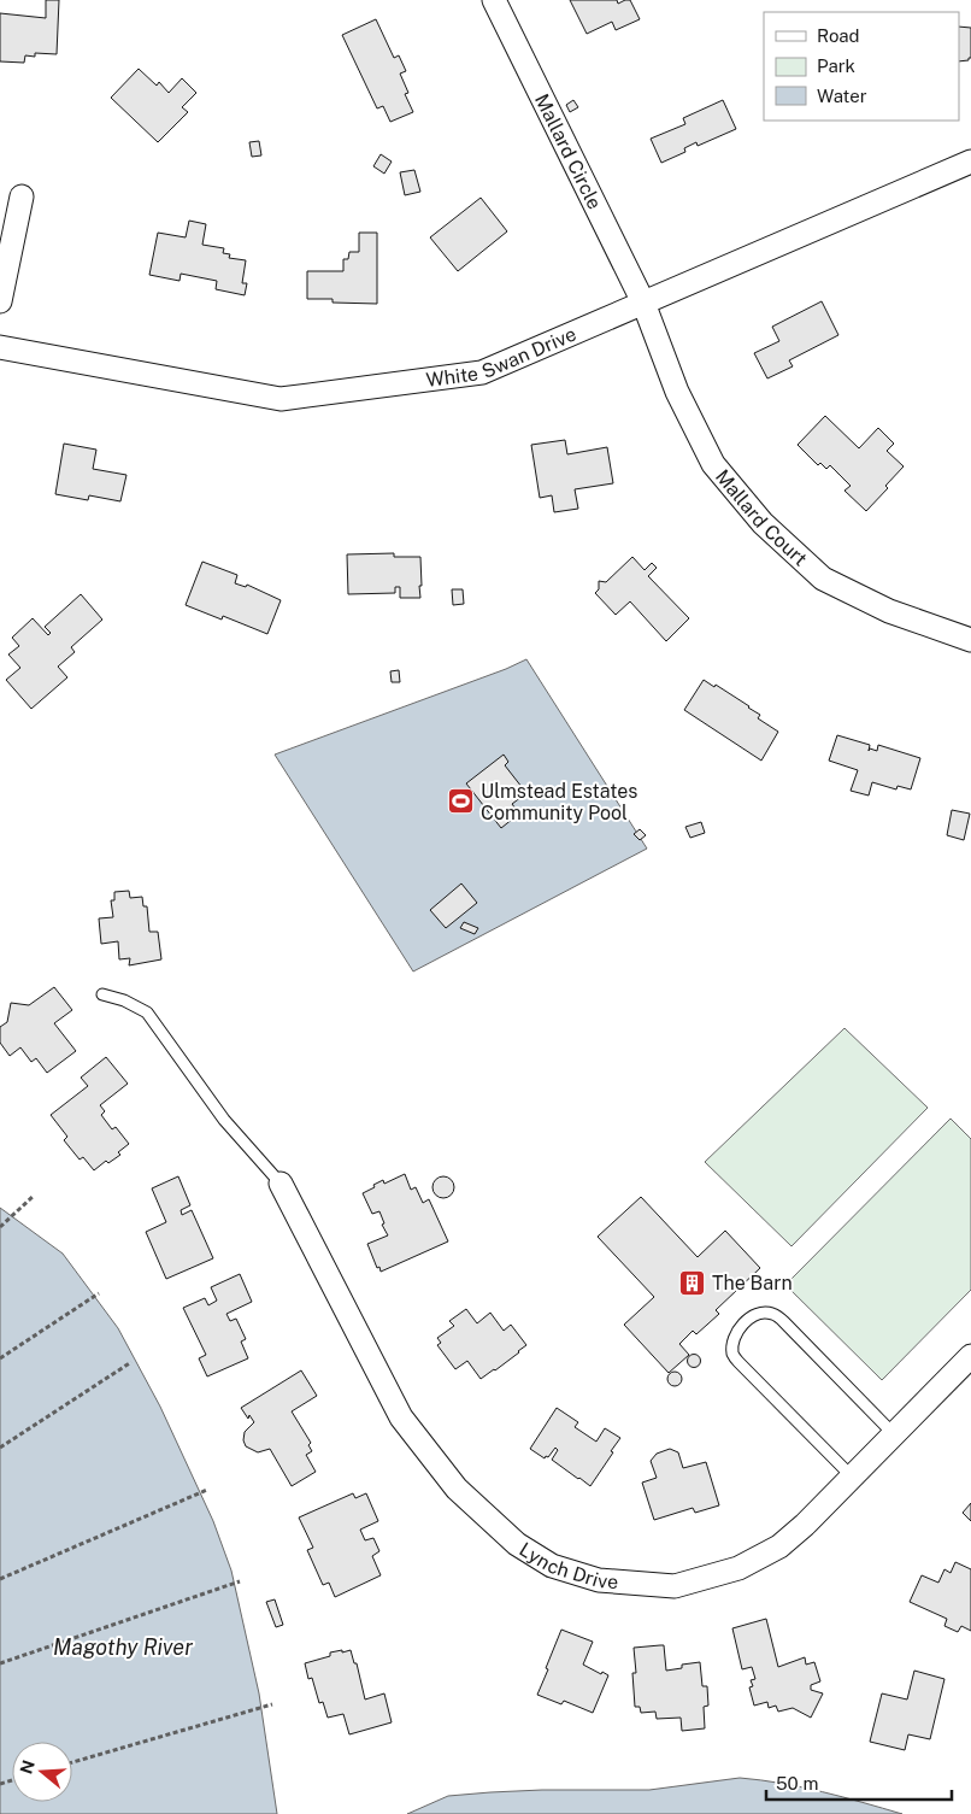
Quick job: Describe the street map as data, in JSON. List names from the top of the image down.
{
  "streets": {
    "street": [
      "Mallard Circle",
      "White Swan Drive",
      "Mallard Court",
      "Lynch Drive"
    ]
  },
  "crossings": [
    ["Mallard Circle", "White Swan Drive"],
    ["Mallard Circle", "Mallard Court"],
    ["White Swan Drive", "Mallard Court"]
  ],
  "water": ["Magothy River"],
  "places": {
    "sports": ["Ulmstead Estates Community Pool"],
    "building": ["The Barn"]
  },
  "legend": ["Road", "Park", "Water"],
  "scale_bar": "50 m",
  "north": "left"
}
